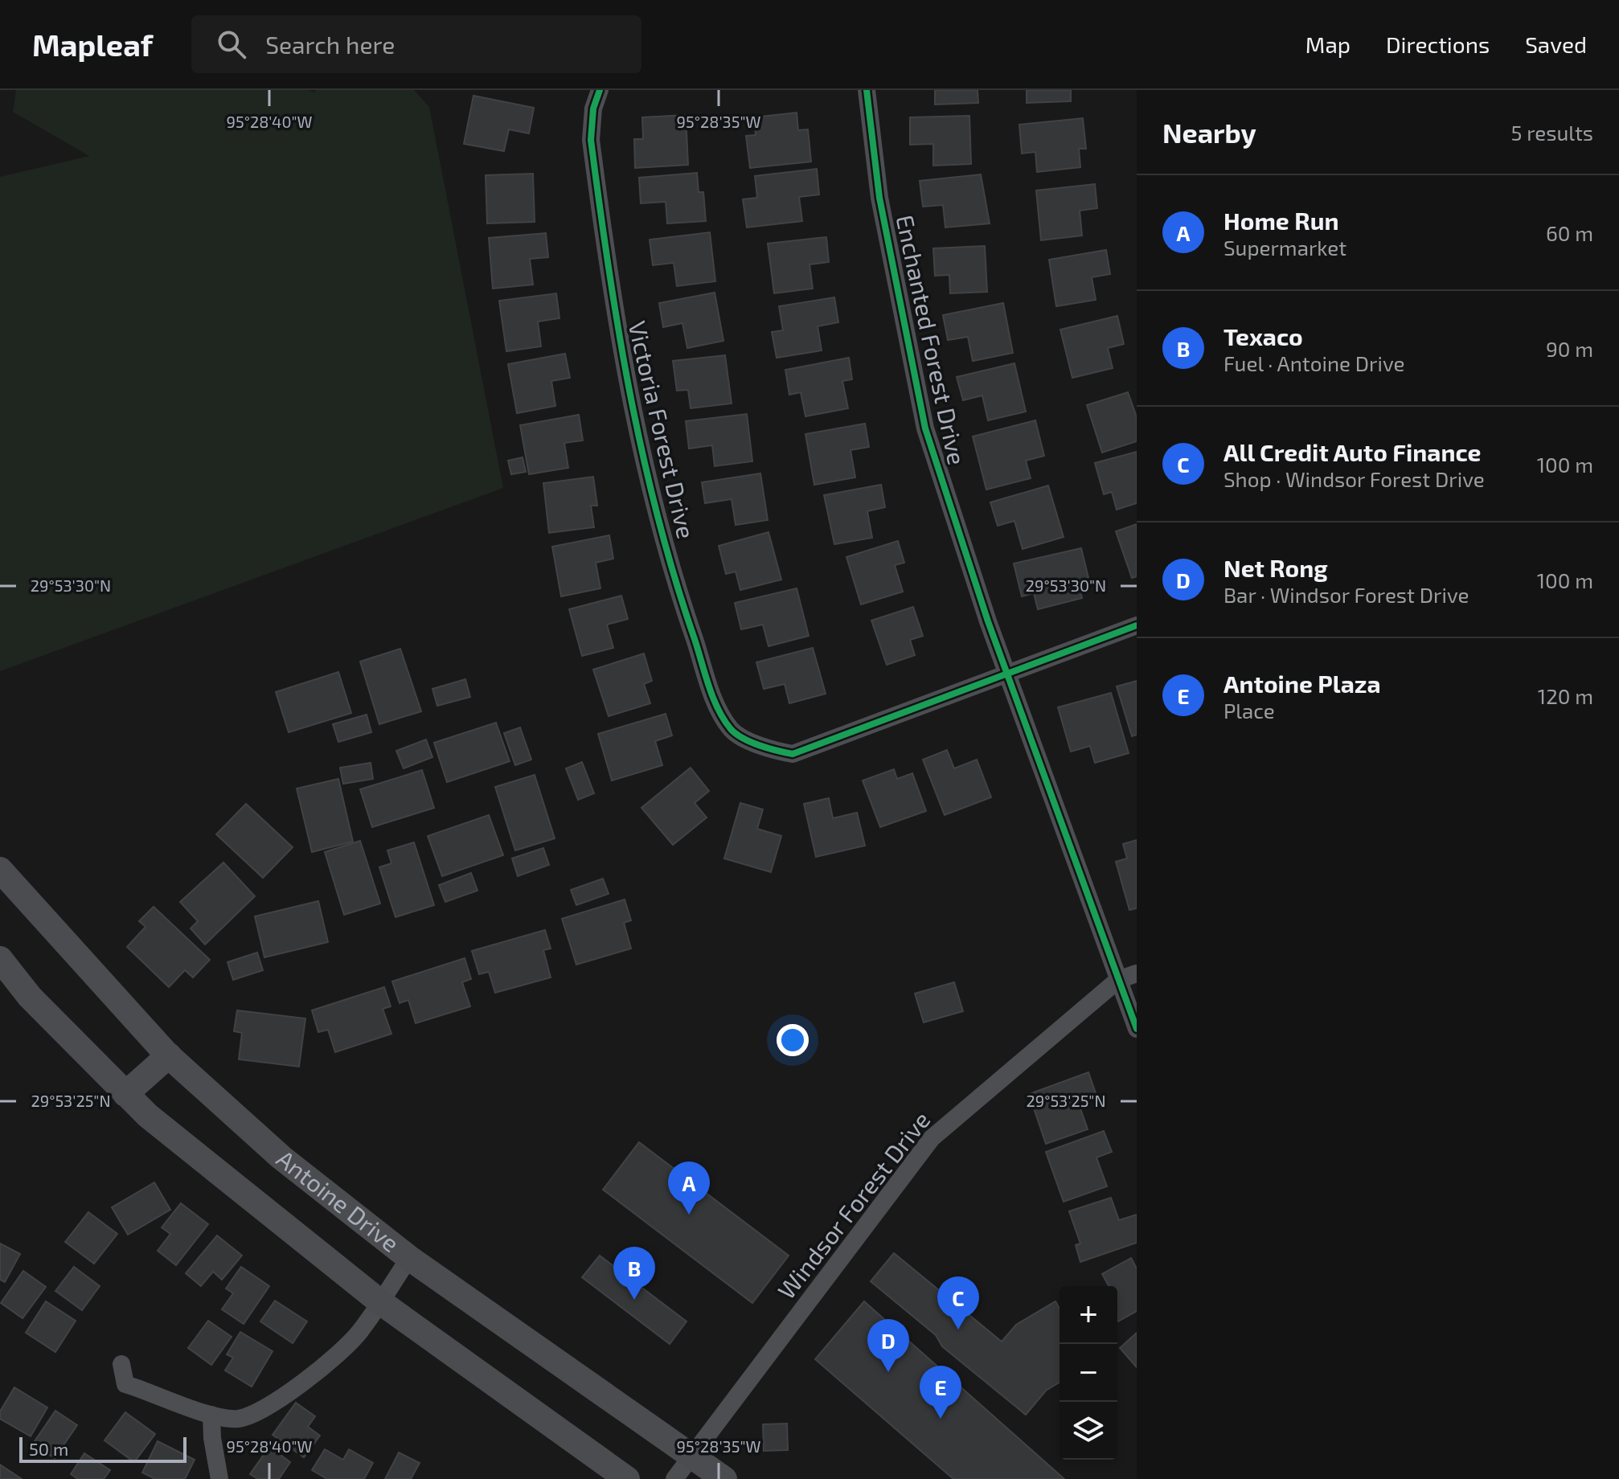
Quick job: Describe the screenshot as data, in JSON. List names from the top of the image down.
{
  "streets": {
    "main road": ["Antoine Drive"],
    "street": ["Enchanted Forest Drive", "Victoria Forest Drive", "Windsor Forest Drive"]
  },
  "crossings": [
    ["Enchanted Forest Drive", "Victoria Forest Drive"],
    ["Enchanted Forest Drive", "Windsor Forest Drive"],
    ["Antoine Drive", "Windsor Forest Drive"]
  ],
  "scale_bar": "50 m",
  "page": {
    "header": "Mapleaf",
    "search": "Search here",
    "nav": ["Map", "Directions", "Saved"],
    "heading": ["Nearby", "5 results"],
    "list": [
      {
        "mark": "A",
        "name": "Home Run",
        "note": "Supermarket",
        "value": "60 m"
      },
      {
        "mark": "B",
        "name": "Texaco",
        "note": "Fuel · Antoine Drive",
        "value": "90 m"
      },
      {
        "mark": "C",
        "name": "All Credit Auto Finance",
        "note": "Shop · Windsor Forest Drive",
        "value": "100 m"
      },
      {
        "mark": "D",
        "name": "Net Rong",
        "note": "Bar · Windsor Forest Drive",
        "value": "100 m"
      },
      {
        "mark": "E",
        "name": "Antoine Plaza",
        "note": "Place",
        "value": "120 m"
      }
    ],
    "pins": [
      "A",
      "B",
      "C",
      "D",
      "E"
    ],
    "map_buttons": ["+", "−"],
    "scale": "50 m"
  },
  "coordinates": [
    "95°28'40\"W",
    "95°28'35\"W",
    "29°53'30\"N",
    "29°53'25\"N"
  ]
}
